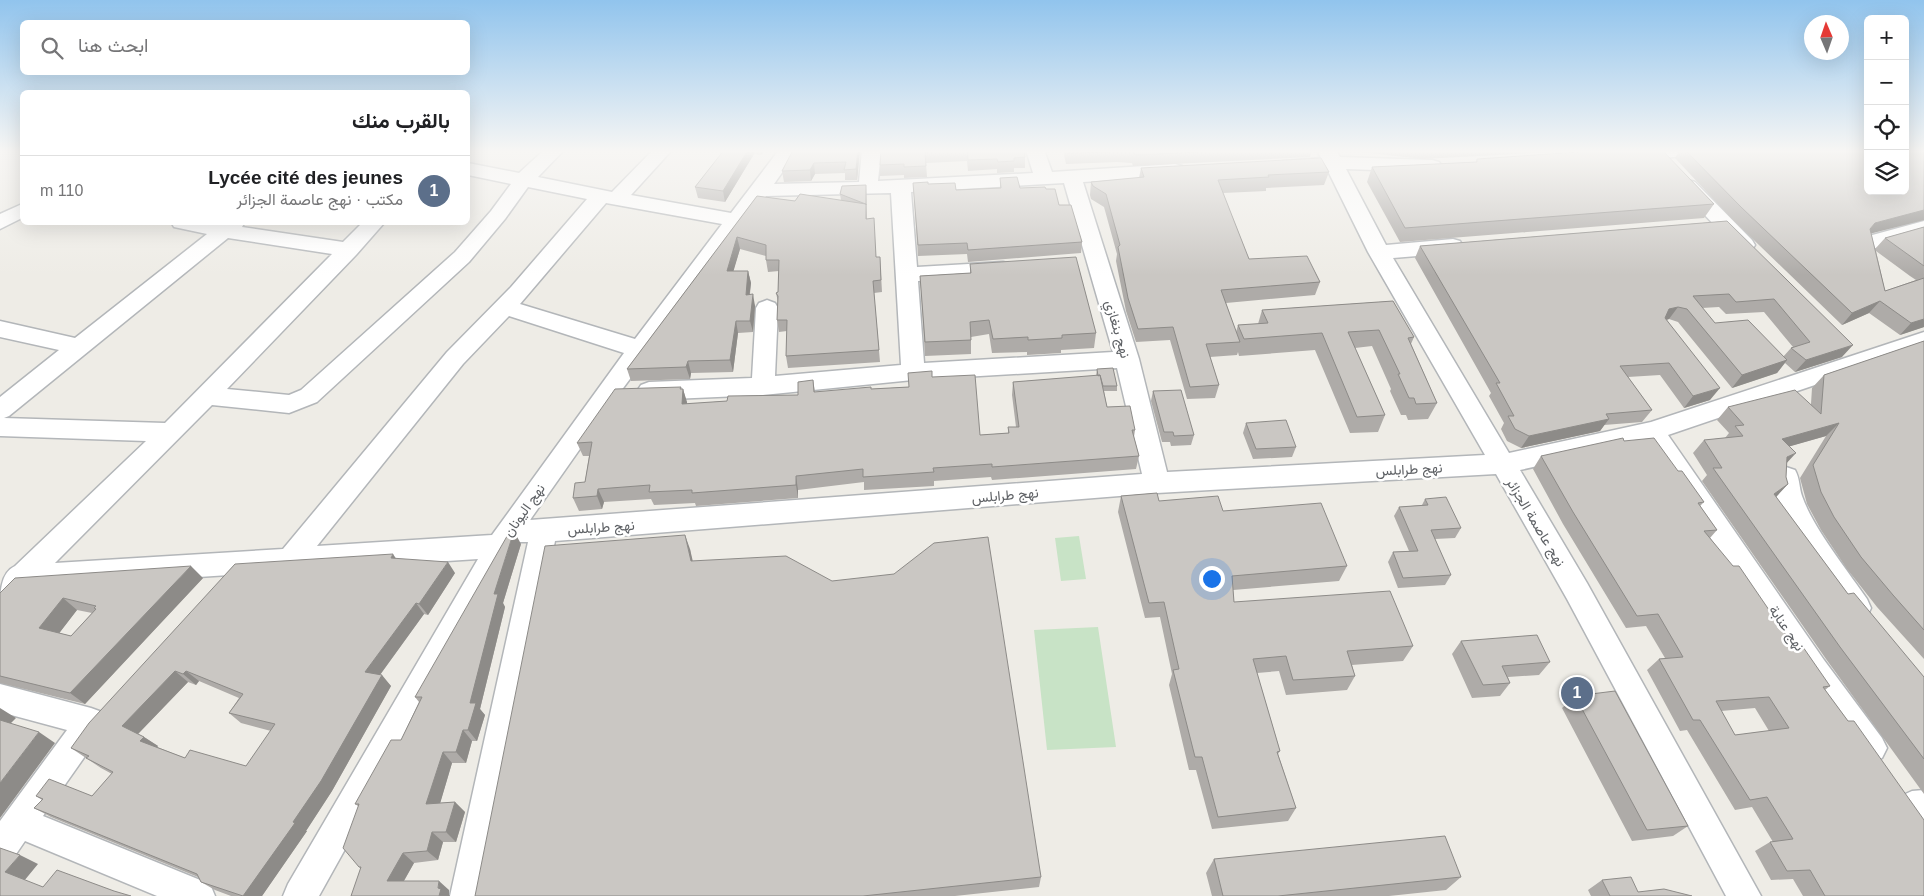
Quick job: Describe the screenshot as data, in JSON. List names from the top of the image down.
{
  "streets": {
    "street": [
      "نهج بنغازي",
      "نهج طرابلس",
      "نهج اليونان",
      "نهج عاصمة الجزائر",
      "نهج عنابة"
    ]
  },
  "crossings": [
    ["نهج بنغازي", "نهج طرابلس"],
    ["نهج طرابلس", "نهج اليونان"],
    ["نهج طرابلس", "نهج عاصمة الجزائر"],
    ["نهج طرابلس", "نهج عنابة"]
  ],
  "north": "top",
  "page": {
    "map_buttons": ["+", "−"],
    "search": "ابحث هنا",
    "heading": "بالقرب منك",
    "list": [
      {
        "mark": "1",
        "name": "Lycée cité des jeunes",
        "note": "مكتب · نهج عاصمة الجزائر",
        "value": "110 m"
      }
    ],
    "pins": "1"
  }
}
